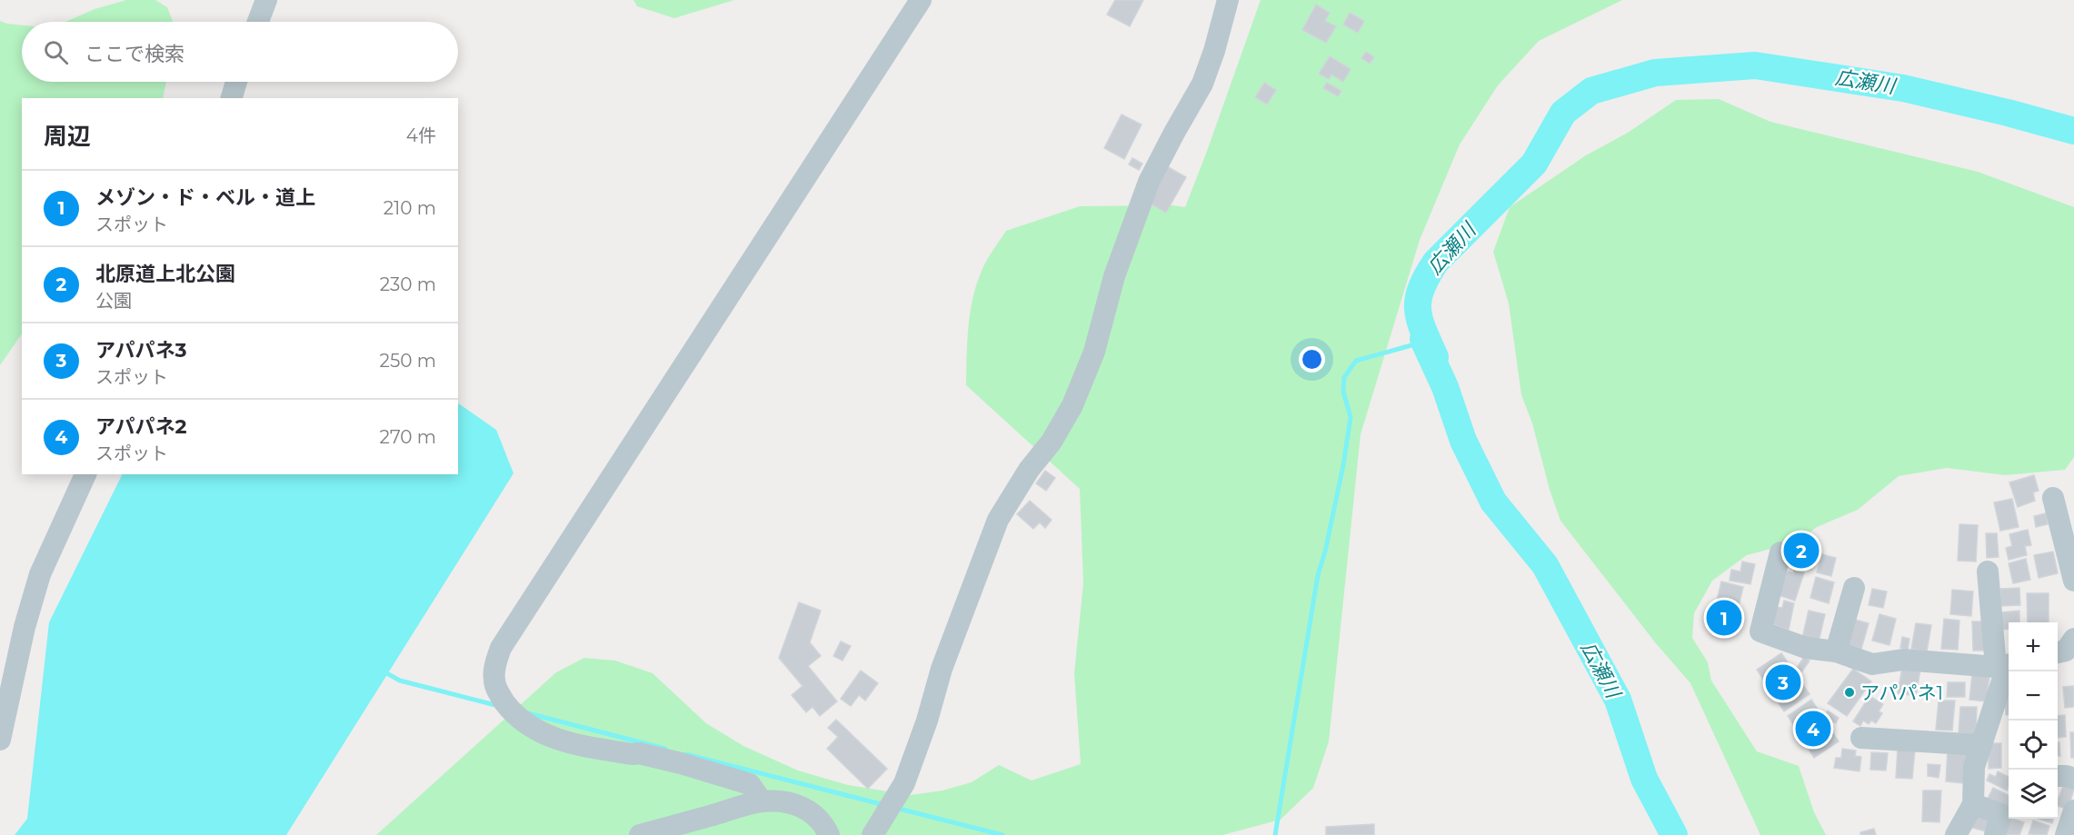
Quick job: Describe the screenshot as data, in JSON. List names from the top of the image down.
{
  "water": ["広瀬川"],
  "places": ["アパパネ1"],
  "page": {
    "search": "ここで検索",
    "heading": ["周辺", "4件"],
    "list": [
      {
        "mark": "1",
        "name": "メゾン・ド・ベル・道上",
        "note": "スポット",
        "value": "210 m"
      },
      {
        "mark": "2",
        "name": "北原道上北公園",
        "note": "公園",
        "value": "230 m"
      },
      {
        "mark": "3",
        "name": "アパパネ3",
        "note": "スポット",
        "value": "250 m"
      },
      {
        "mark": "4",
        "name": "アパパネ2",
        "note": "スポット",
        "value": "270 m"
      }
    ],
    "pins": [
      "2",
      "1",
      "3",
      "4"
    ],
    "map_buttons": ["+", "−"]
  }
}
